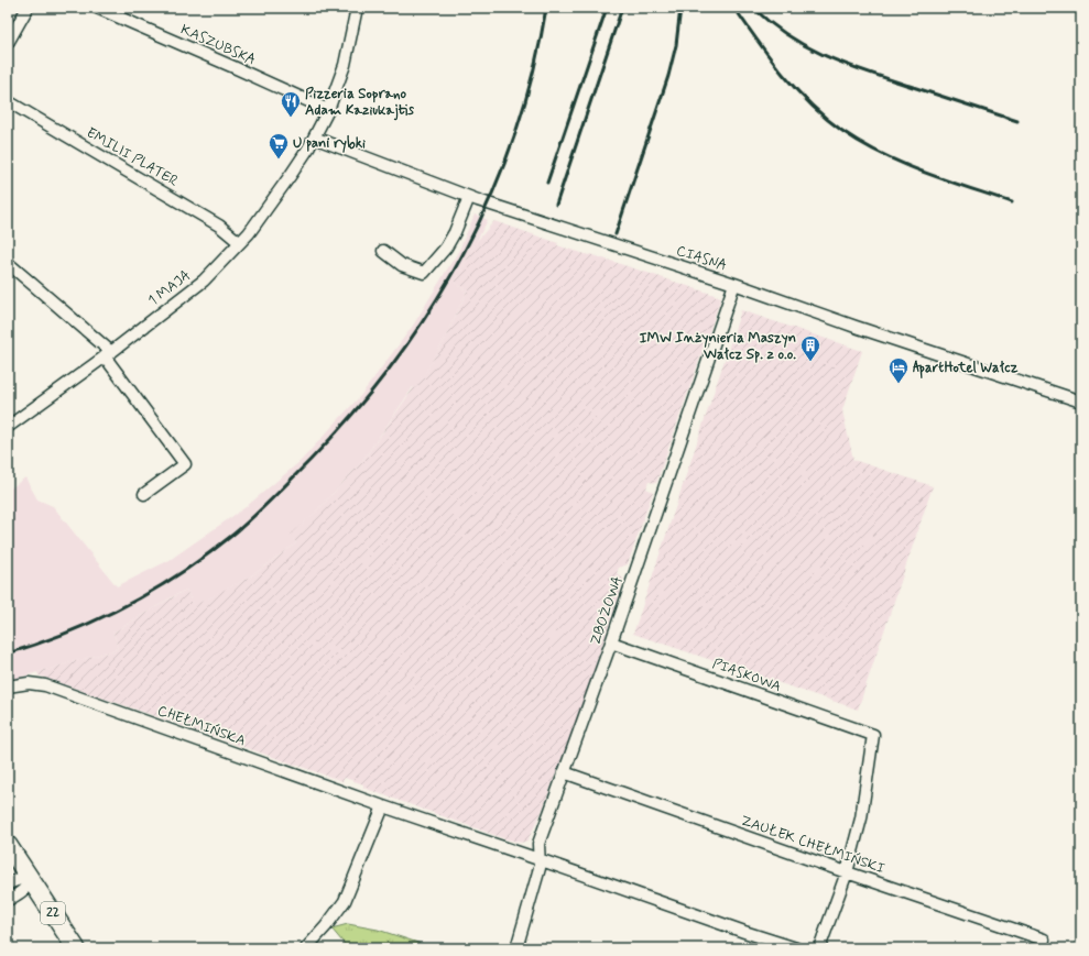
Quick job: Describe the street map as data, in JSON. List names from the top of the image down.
{
  "streets": {
    "main road": ["22"],
    "street": [
      "KASZUBSKA",
      "EMILII PLATER",
      "CIASNA",
      "1 MAJA",
      "ZBOŻOWA",
      "PIASKOWA",
      "CHEŁMIŃSKA",
      "ZAUŁEK CHEŁMIŃSKI"
    ]
  },
  "crossings": [
    ["KASZUBSKA", "1 MAJA"],
    ["EMILII PLATER", "1 MAJA"],
    ["CIASNA", "1 MAJA"],
    ["CIASNA", "ZBOŻOWA"],
    ["ZBOŻOWA", "PIASKOWA"],
    ["ZBOŻOWA", "CHEŁMIŃSKA"],
    ["ZBOŻOWA", "ZAUŁEK CHEŁMIŃSKI"],
    ["PIASKOWA", "ZAUŁEK CHEŁMIŃSKI"]
  ],
  "places": {
    "restaurant": ["Pizzeria Soprano Adam Kaziukajtis"],
    "supermarket": ["U pani rybki"],
    "building": ["IMW Inżynieria Maszyn Wałcz Sp. z o.o."],
    "hotel": ["ApartHotel Wałcz"]
  }
}
